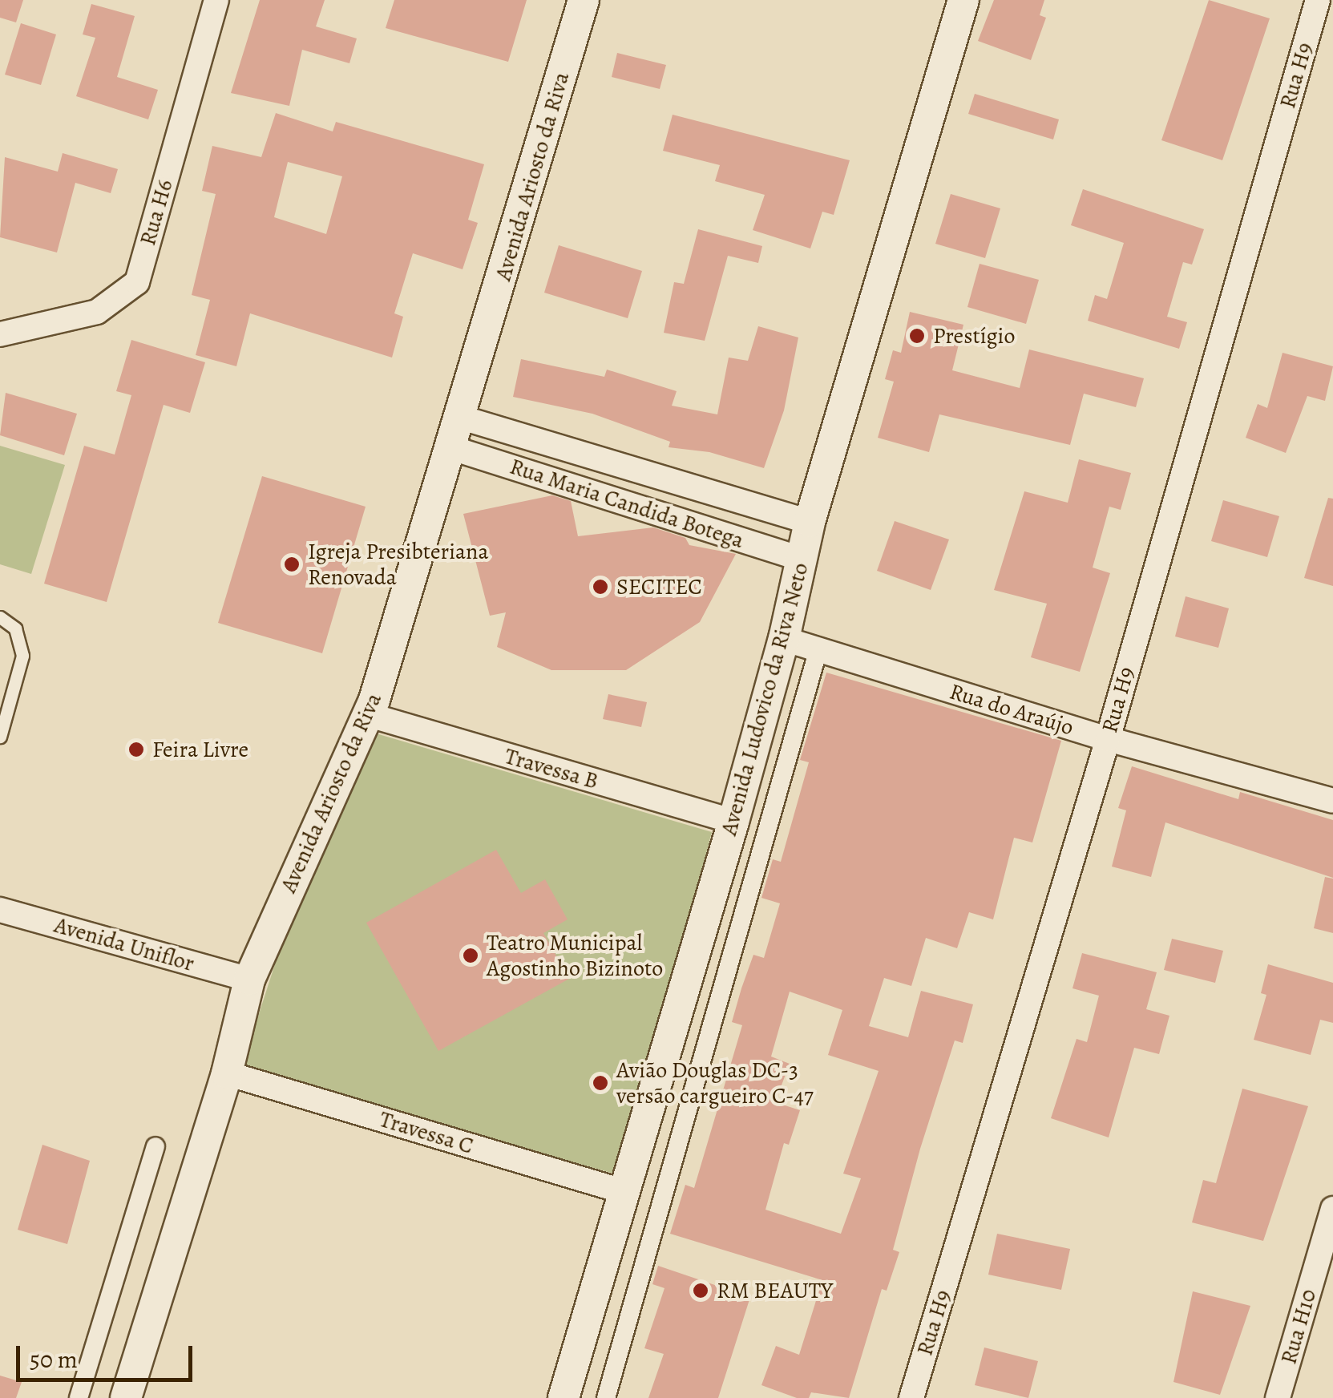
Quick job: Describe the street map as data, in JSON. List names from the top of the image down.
{
  "streets": {
    "street": [
      "Rua H9",
      "Avenida Ariosto da Riva",
      "Rua H6",
      "Rua Maria Candida Botega",
      "Avenida Ludovico da Riva Neto",
      "Rua do Araújo",
      "Travessa B",
      "Avenida Uniflor",
      "Travessa C",
      "Rua H10"
    ]
  },
  "crossings": [
    ["Rua H9", "Rua do Araújo"],
    ["Avenida Ariosto da Riva", "Rua Maria Candida Botega"],
    ["Avenida Ariosto da Riva", "Travessa B"],
    ["Avenida Ariosto da Riva", "Avenida Uniflor"],
    ["Avenida Ariosto da Riva", "Travessa C"],
    ["Rua Maria Candida Botega", "Avenida Ludovico da Riva Neto"],
    ["Avenida Ludovico da Riva Neto", "Rua do Araújo"],
    ["Avenida Ludovico da Riva Neto", "Travessa B"],
    ["Avenida Ludovico da Riva Neto", "Travessa C"]
  ],
  "places": [
    "Prestígio",
    "Igreja Presibteriana Renovada",
    "SECITEC",
    "Feira Livre",
    "Teatro Municipal Agostinho Bizinoto",
    "Avião Douglas DC-3 versão cargueiro C-47",
    "RM BEAUTY"
  ],
  "scale_bar": "50 m"
}
